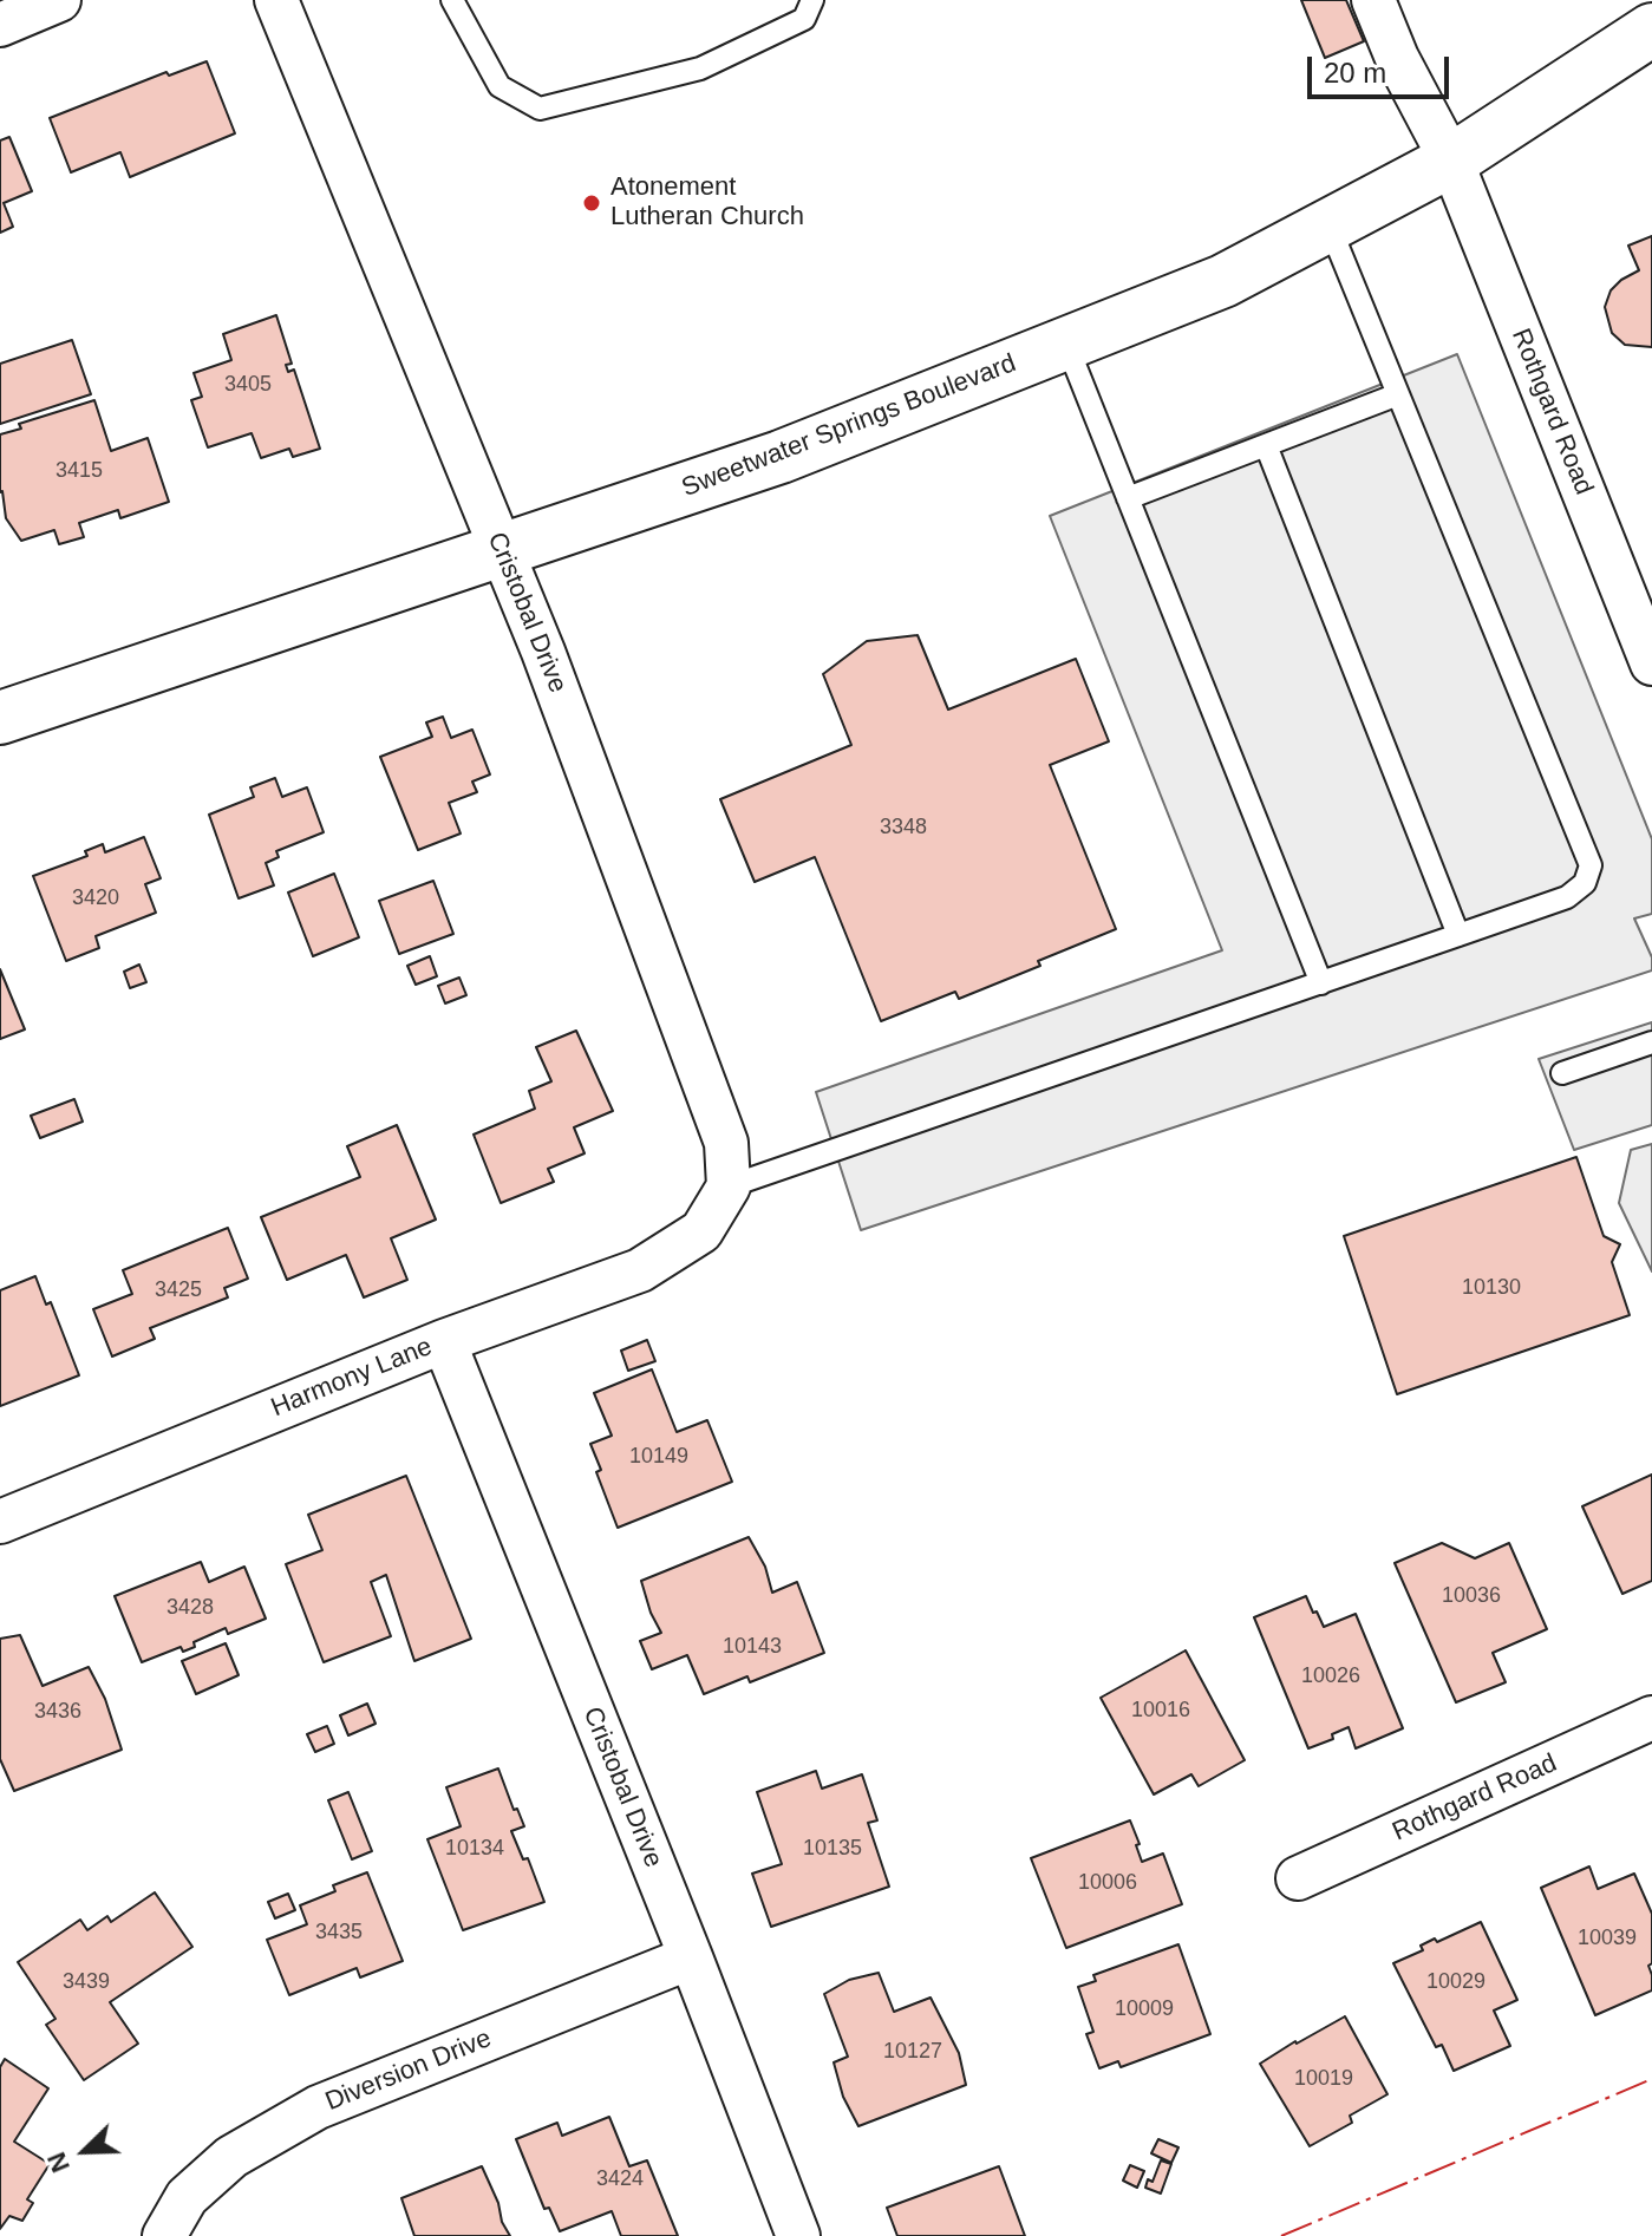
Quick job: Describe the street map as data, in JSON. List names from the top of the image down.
{
  "streets": {
    "main road": ["Sweetwater Springs Boulevard"],
    "street": [
      "Rothgard Road",
      "Cristobal Drive",
      "Harmony Lane",
      "Diversion Drive"
    ]
  },
  "crossings": [
    ["Rothgard Road", "Sweetwater Springs Boulevard"],
    ["Sweetwater Springs Boulevard", "Cristobal Drive"],
    ["Cristobal Drive", "Harmony Lane"],
    ["Cristobal Drive", "Diversion Drive"]
  ],
  "places": ["Atonement Lutheran Church"],
  "house_numbers": [
    "3405",
    "3415",
    "3348",
    "3420",
    "10130",
    "3425",
    "10149",
    "10036",
    "3428",
    "10143",
    "10026",
    "10016",
    "3436",
    "10134",
    "10135",
    "10006",
    "3435",
    "10039",
    "3439",
    "10029",
    "10009",
    "10127",
    "10019",
    "3424"
  ],
  "scale_bar": "20 m",
  "north": "bottom left"
}
